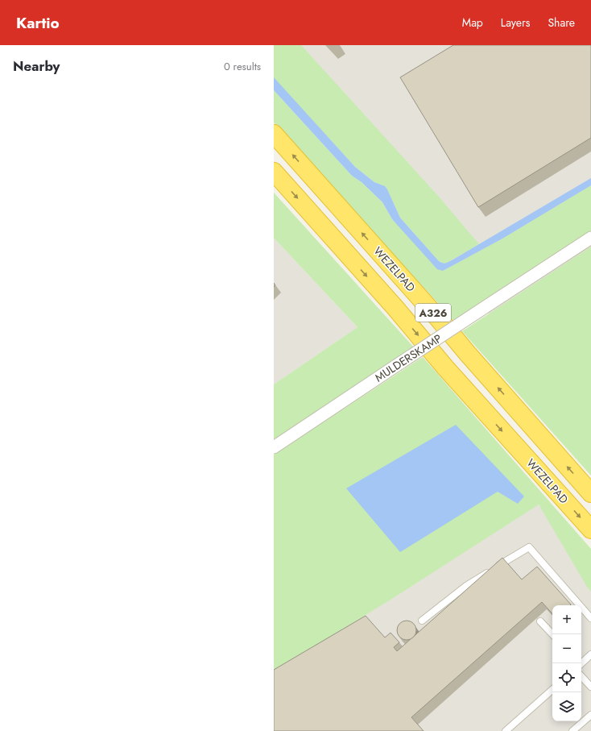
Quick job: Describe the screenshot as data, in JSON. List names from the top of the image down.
{
  "streets": {
    "highway": ["WEZELPAD", "A326"],
    "street": ["MULDERSKAMP"]
  },
  "page": {
    "header": "Kartio",
    "nav": ["Map", "Layers", "Share"],
    "heading": ["Nearby", "0 results"],
    "map_buttons": ["+", "−"]
  }
}
